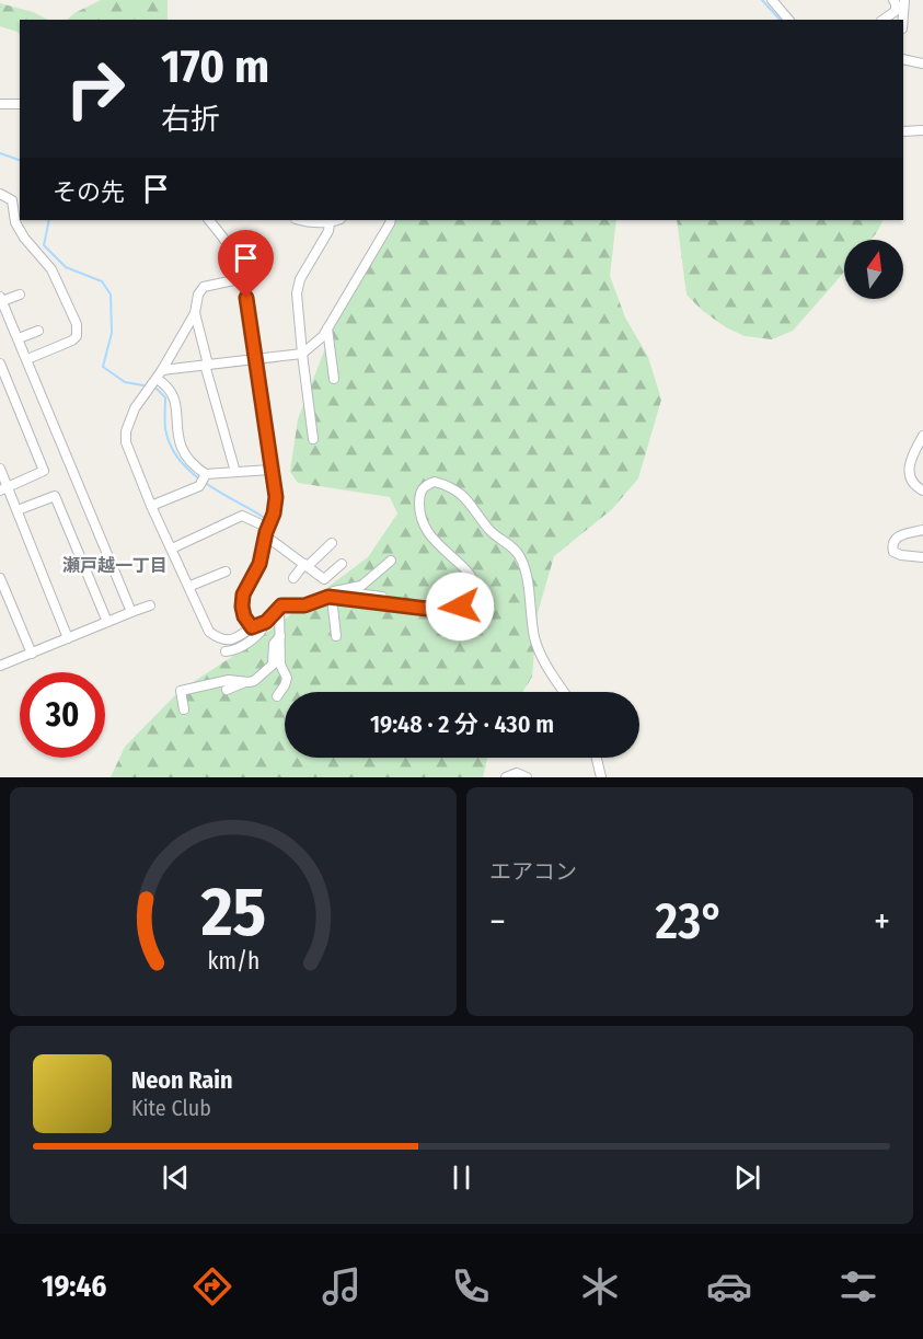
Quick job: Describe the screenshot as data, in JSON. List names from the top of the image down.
{
  "districts": ["瀬戸越一丁目"],
  "north": "top",
  "page": {
    "turn": ["170 m", "右折"],
    "then": "その先",
    "limit": "30",
    "trip": "19:48 · 2 分 · 430 m",
    "tile": "エアコン",
    "heat": ["−", "23°", "+"],
    "song": ["Neon Rain", "Kite Club"],
    "tabs": "19:46",
    "gauge": ["25", "km/h"]
  }
}
